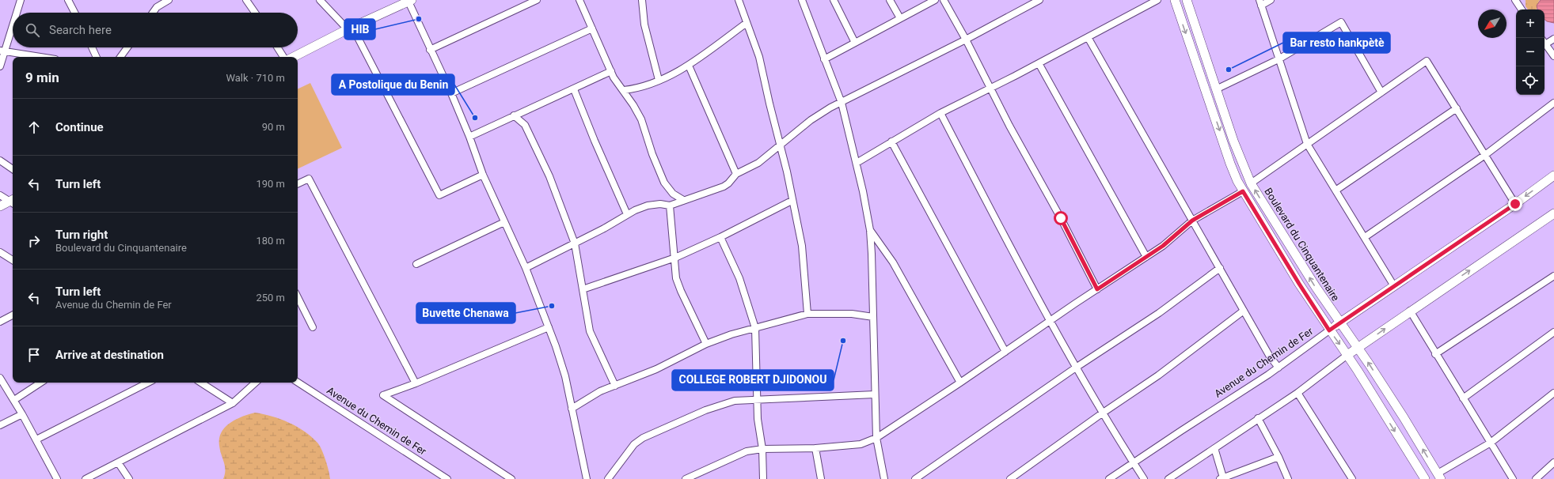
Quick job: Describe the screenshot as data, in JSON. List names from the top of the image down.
{
  "streets": {
    "main road": ["Boulevard du Cinquantenaire", "Avenue du Chemin de Fer"]
  },
  "crossings": [
    ["Boulevard du Cinquantenaire", "Avenue du Chemin de Fer"]
  ],
  "places": [
    "HIB",
    "Bar resto hankpètè",
    "A Postolique du Benin",
    "Buvette Chenawa",
    "COLLEGE ROBERT DJIDONOU"
  ],
  "north": "bottom left",
  "page": {
    "map_buttons": ["+", "−"],
    "search": "Search here",
    "heading": ["9 min", "Walk · 710 m"],
    "list": [
      ["Continue", "90 m"],
      ["Turn left", "190 m"],
      ["Turn right", "Boulevard du Cinquantenaire", "180 m"],
      ["Turn left", "Avenue du Chemin de Fer", "250 m"],
      "Arrive at destination"
    ]
  }
}
